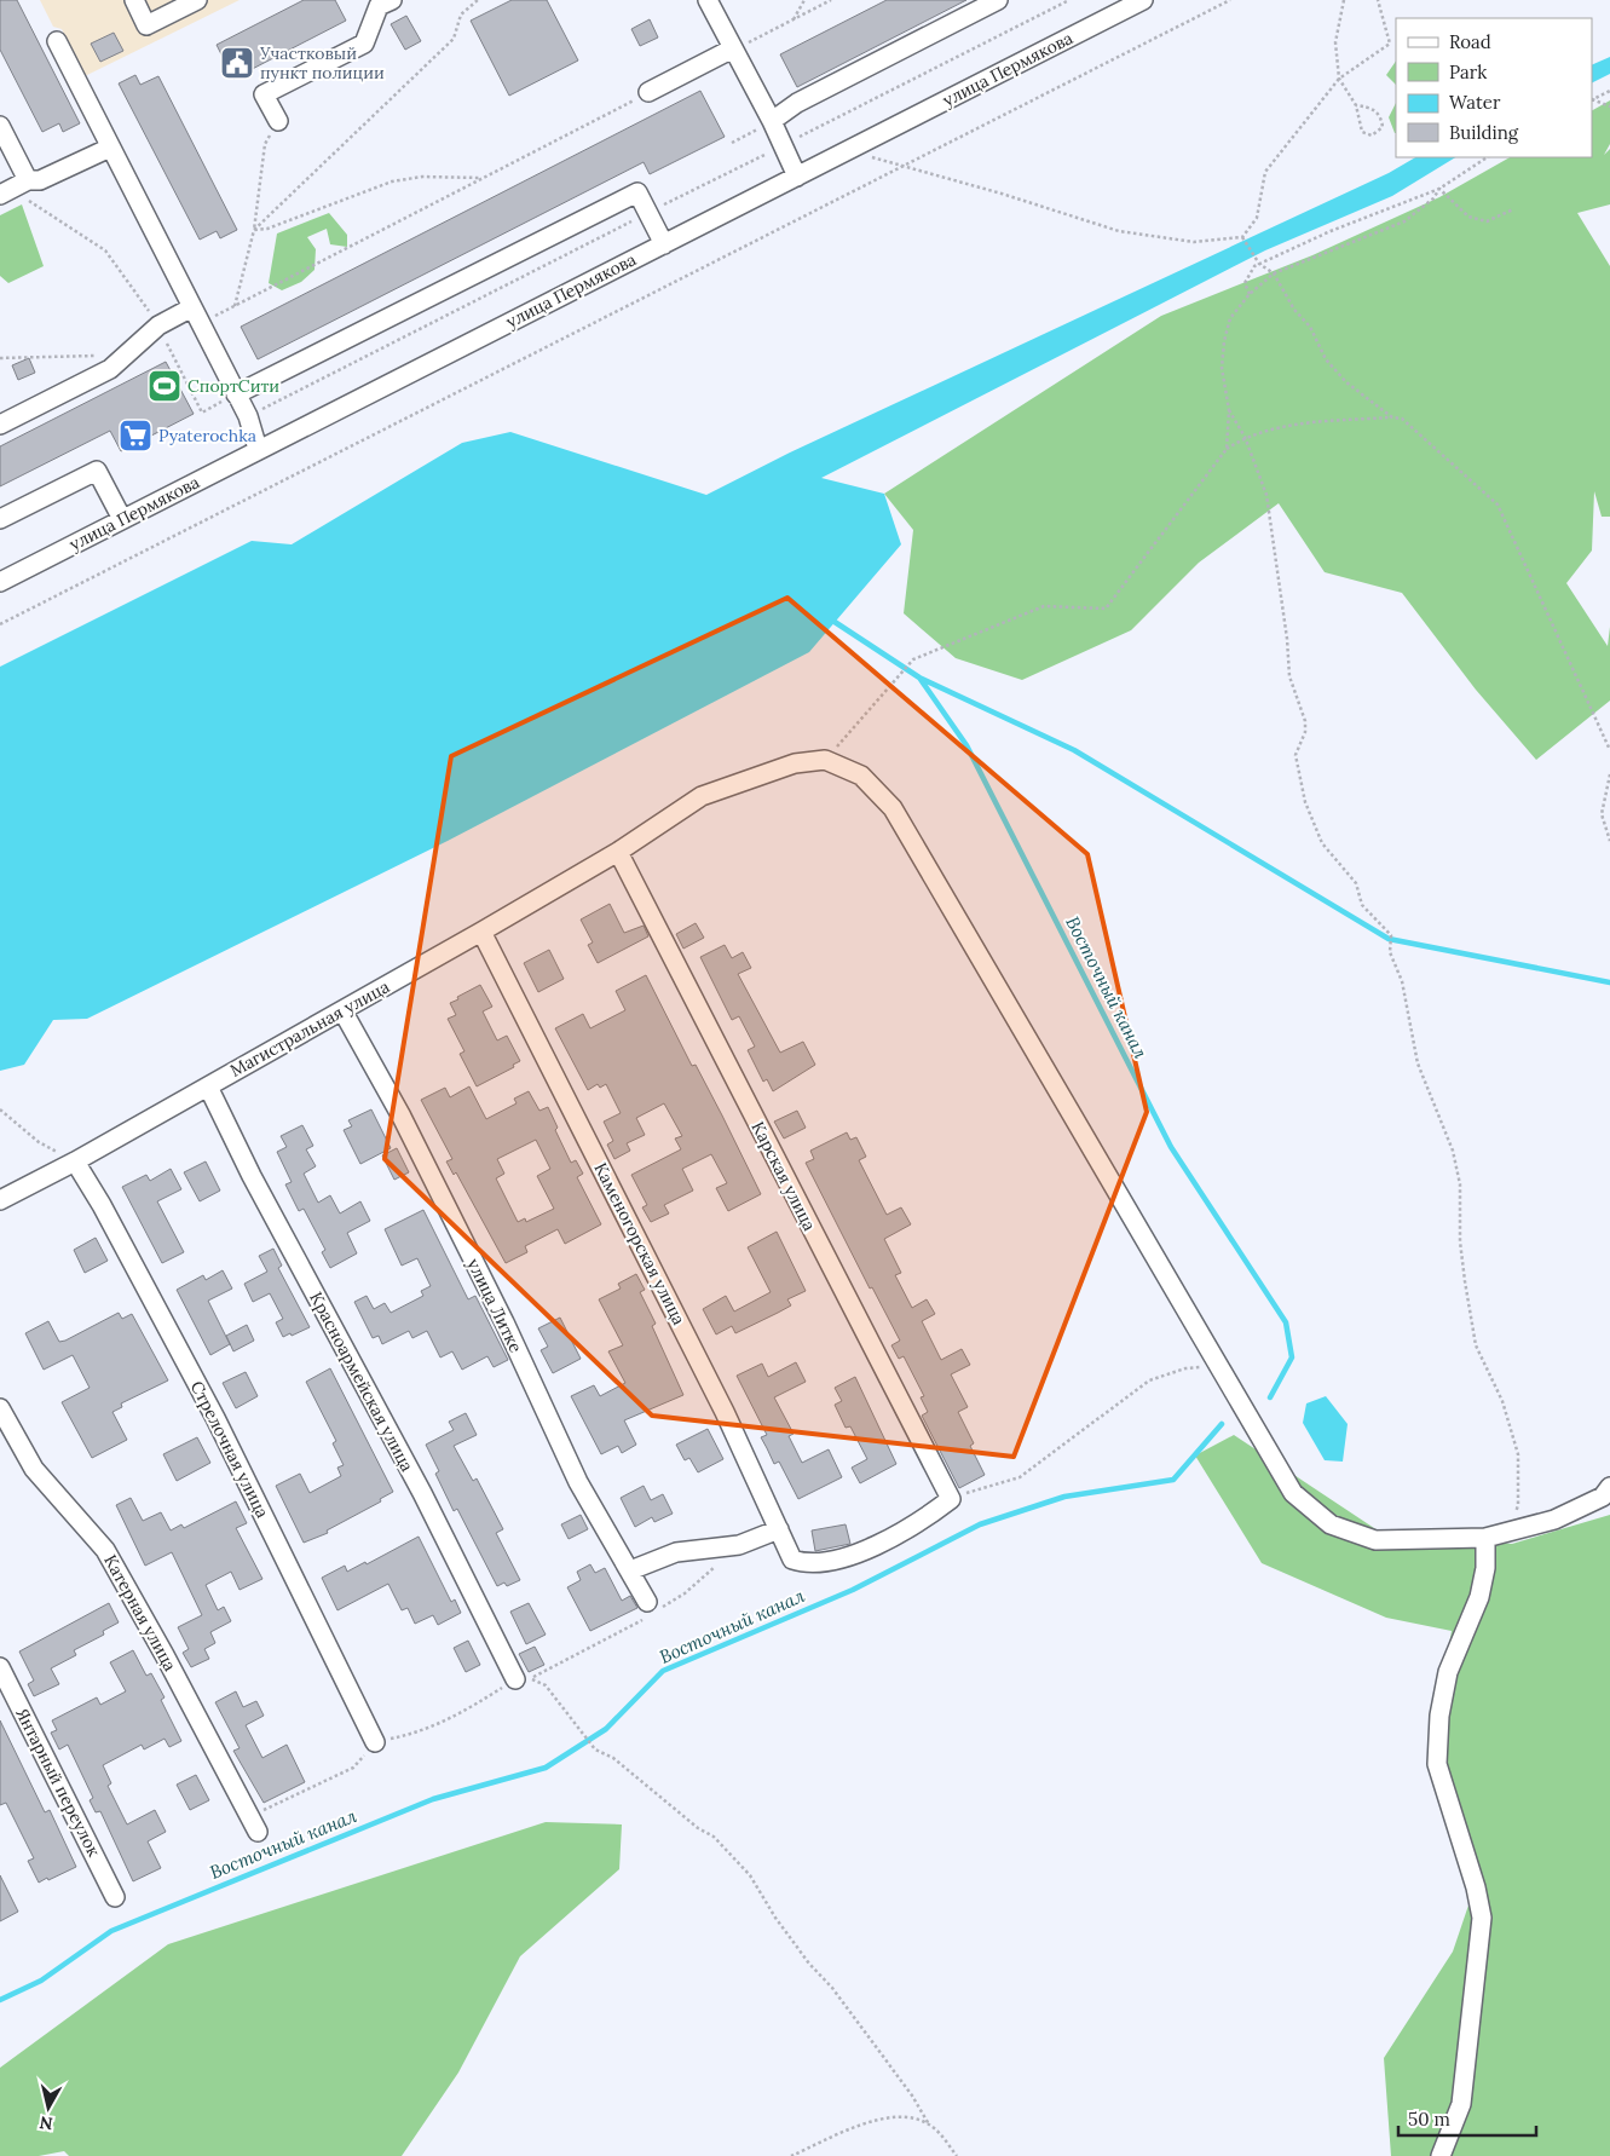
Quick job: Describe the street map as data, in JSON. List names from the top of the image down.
{
  "streets": {
    "street": [
      "улица Пермякова",
      "Магистральная улица",
      "Карская улица",
      "Каменогорская улица",
      "улица Литке",
      "Красноармейская улица",
      "Стрелочная улица",
      "Катерная улица",
      "Янтарный переулок"
    ]
  },
  "crossings": [
    ["Магистральная улица", "Карская улица"],
    ["Магистральная улица", "Каменогорская улица"],
    ["Магистральная улица", "улица Литке"],
    ["Магистральная улица", "Красноармейская улица"],
    ["Магистральная улица", "Стрелочная улица"],
    ["Карская улица", "Каменогорская улица"]
  ],
  "water": ["Восточный канал"],
  "places": {
    "public building": ["Участковый пункт полиции"],
    "sports": ["СпортСити"],
    "supermarket": ["Pyaterochka"]
  },
  "legend": [
    "Road",
    "Park",
    "Water",
    "Building"
  ],
  "scale_bar": "50 m",
  "north": "bottom"
}
